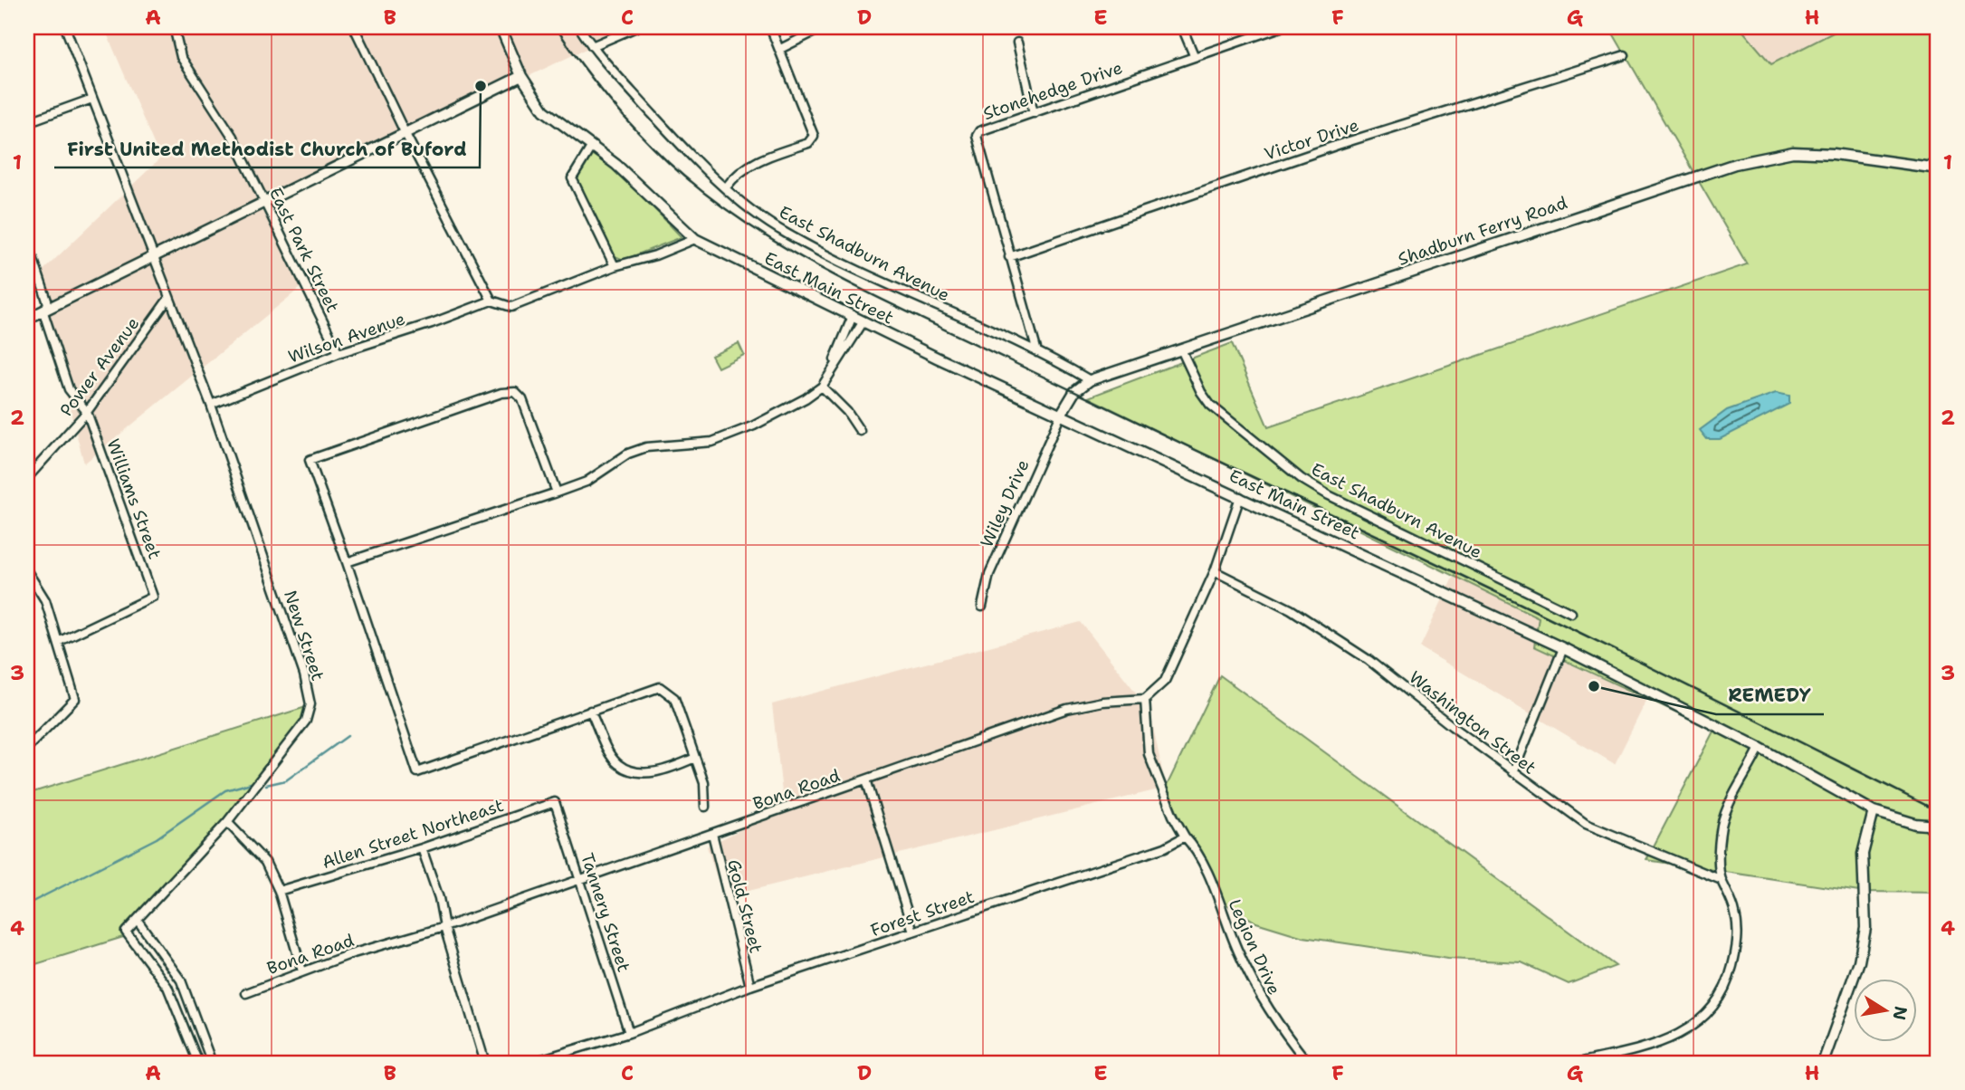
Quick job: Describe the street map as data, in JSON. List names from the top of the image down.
{
  "streets": {
    "street": [
      "Stonehedge Drive",
      "Victor Drive",
      "Shadburn Ferry Road",
      "East Park Street",
      "East Shadburn Avenue",
      "East Main Street",
      "Wilson Avenue",
      "Power Avenue",
      "Williams Street",
      "Wiley Drive",
      "New Street",
      "Washington Street",
      "Bona Road",
      "Allen Street Northeast",
      "Gold Street",
      "Tannery Street",
      "Forest Street",
      "Legion Drive"
    ]
  },
  "crossings": [
    ["Stonehedge Drive", "Victor Drive"],
    ["Stonehedge Drive", "East Shadburn Avenue"],
    ["Shadburn Ferry Road", "East Shadburn Avenue"],
    ["Shadburn Ferry Road", "East Main Street"],
    ["Shadburn Ferry Road", "Wiley Drive"],
    ["East Park Street", "Wilson Avenue"],
    ["East Main Street", "Wiley Drive"],
    ["Wilson Avenue", "New Street"],
    ["Power Avenue", "Williams Street"],
    ["Power Avenue", "New Street"],
    ["Bona Road", "Gold Street"],
    ["Bona Road", "Tannery Street"],
    ["Allen Street Northeast", "Tannery Street"],
    ["Gold Street", "Forest Street"],
    ["Tannery Street", "Forest Street"],
    ["Forest Street", "Legion Drive"]
  ],
  "places": ["First United Methodist Church of Buford", "REMEDY"],
  "north": "right",
  "grid": {
    "columns": [
      "A",
      "B",
      "C",
      "D",
      "E",
      "F",
      "G",
      "H"
    ],
    "rows": [
      "1",
      "2",
      "3",
      "4"
    ]
  }
}
